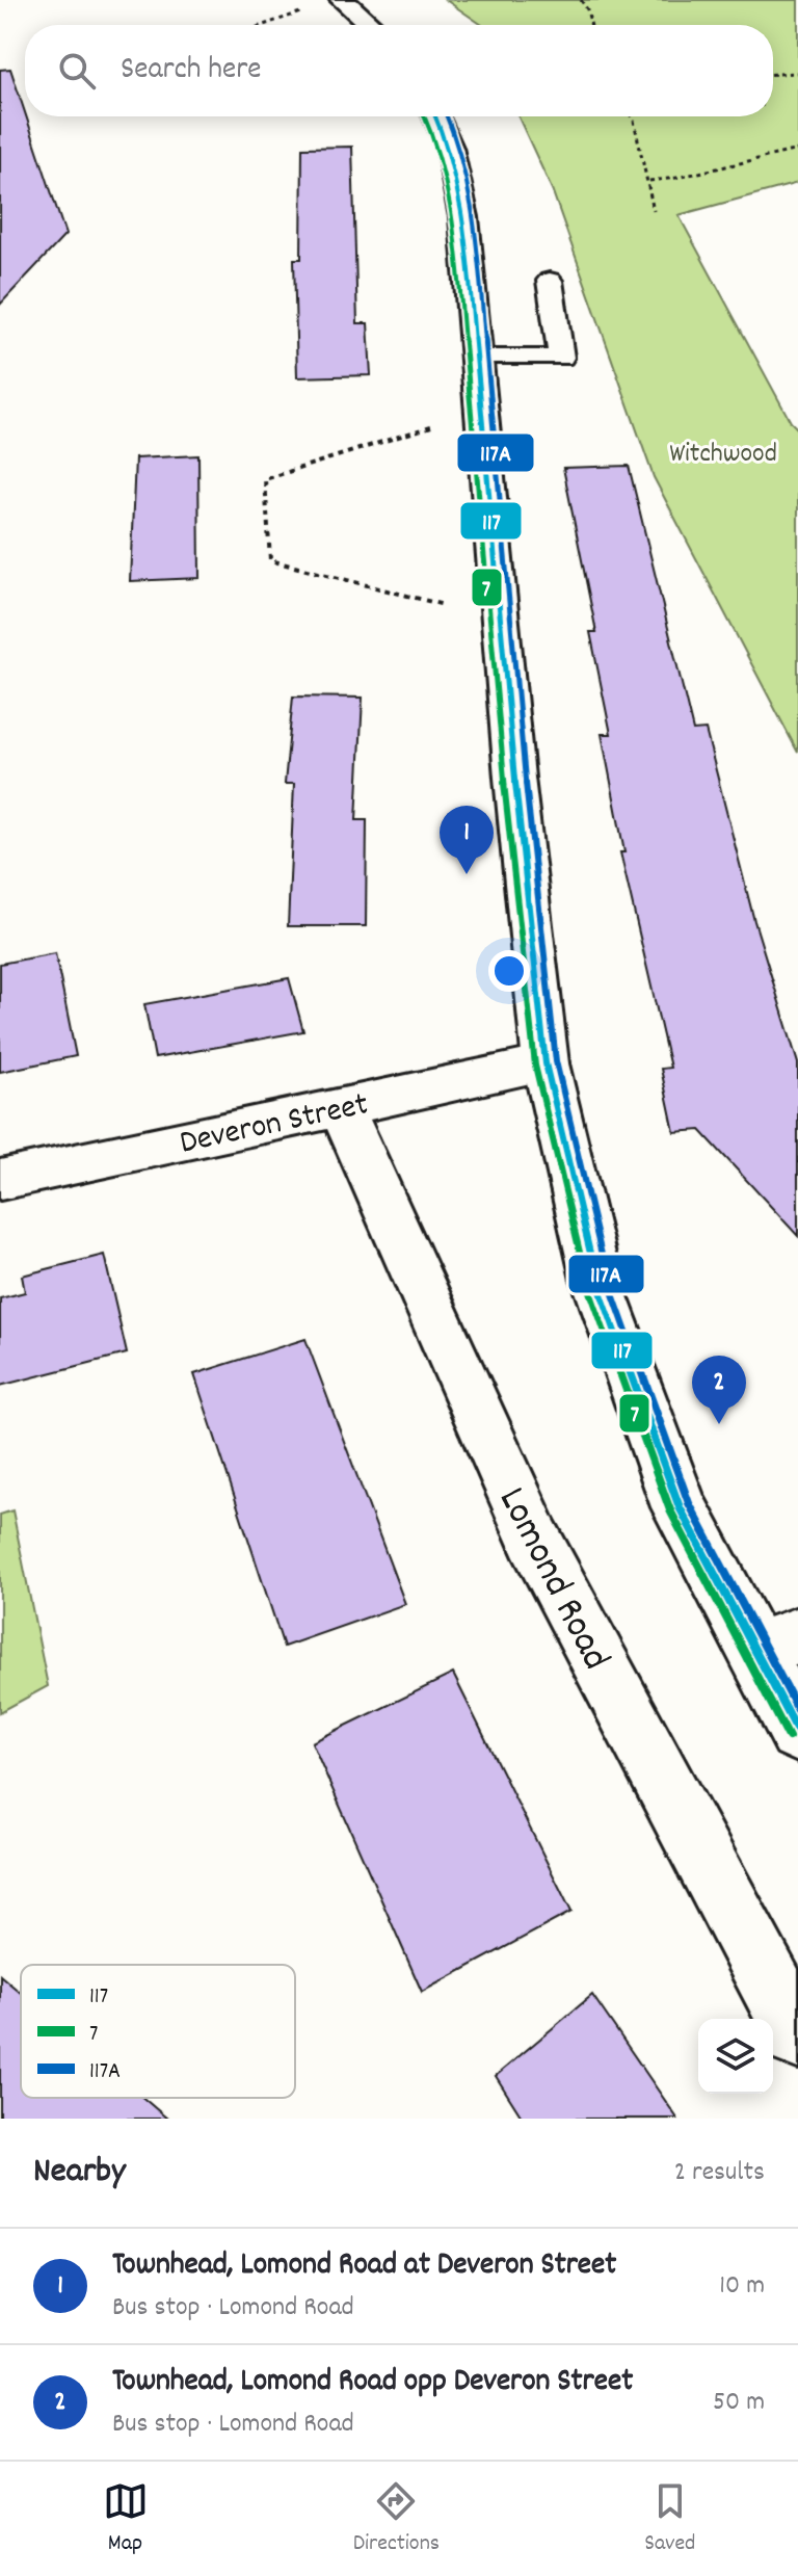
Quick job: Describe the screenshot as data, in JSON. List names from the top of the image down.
{
  "streets": {
    "street": ["Deveron Street", "Lomond Road"]
  },
  "crossings": [
    ["Deveron Street", "Lomond Road"]
  ],
  "parks": ["Witchwood"],
  "lines": ["transit line 117", "transit line 7", "transit line 117A"],
  "legend": ["117", "7", "117A"],
  "page": {
    "search": "Search here",
    "pins": ["1", "2"],
    "heading": ["Nearby", "2 results"],
    "list": [
      {
        "mark": "1",
        "name": "Townhead, Lomond Road at Deveron Street",
        "note": "Bus stop · Lomond Road",
        "value": "10 m"
      },
      {
        "mark": "2",
        "name": "Townhead, Lomond Road opp Deveron Street",
        "note": "Bus stop · Lomond Road",
        "value": "50 m"
      }
    ],
    "nav": ["Map", "Directions", "Saved"]
  }
}
